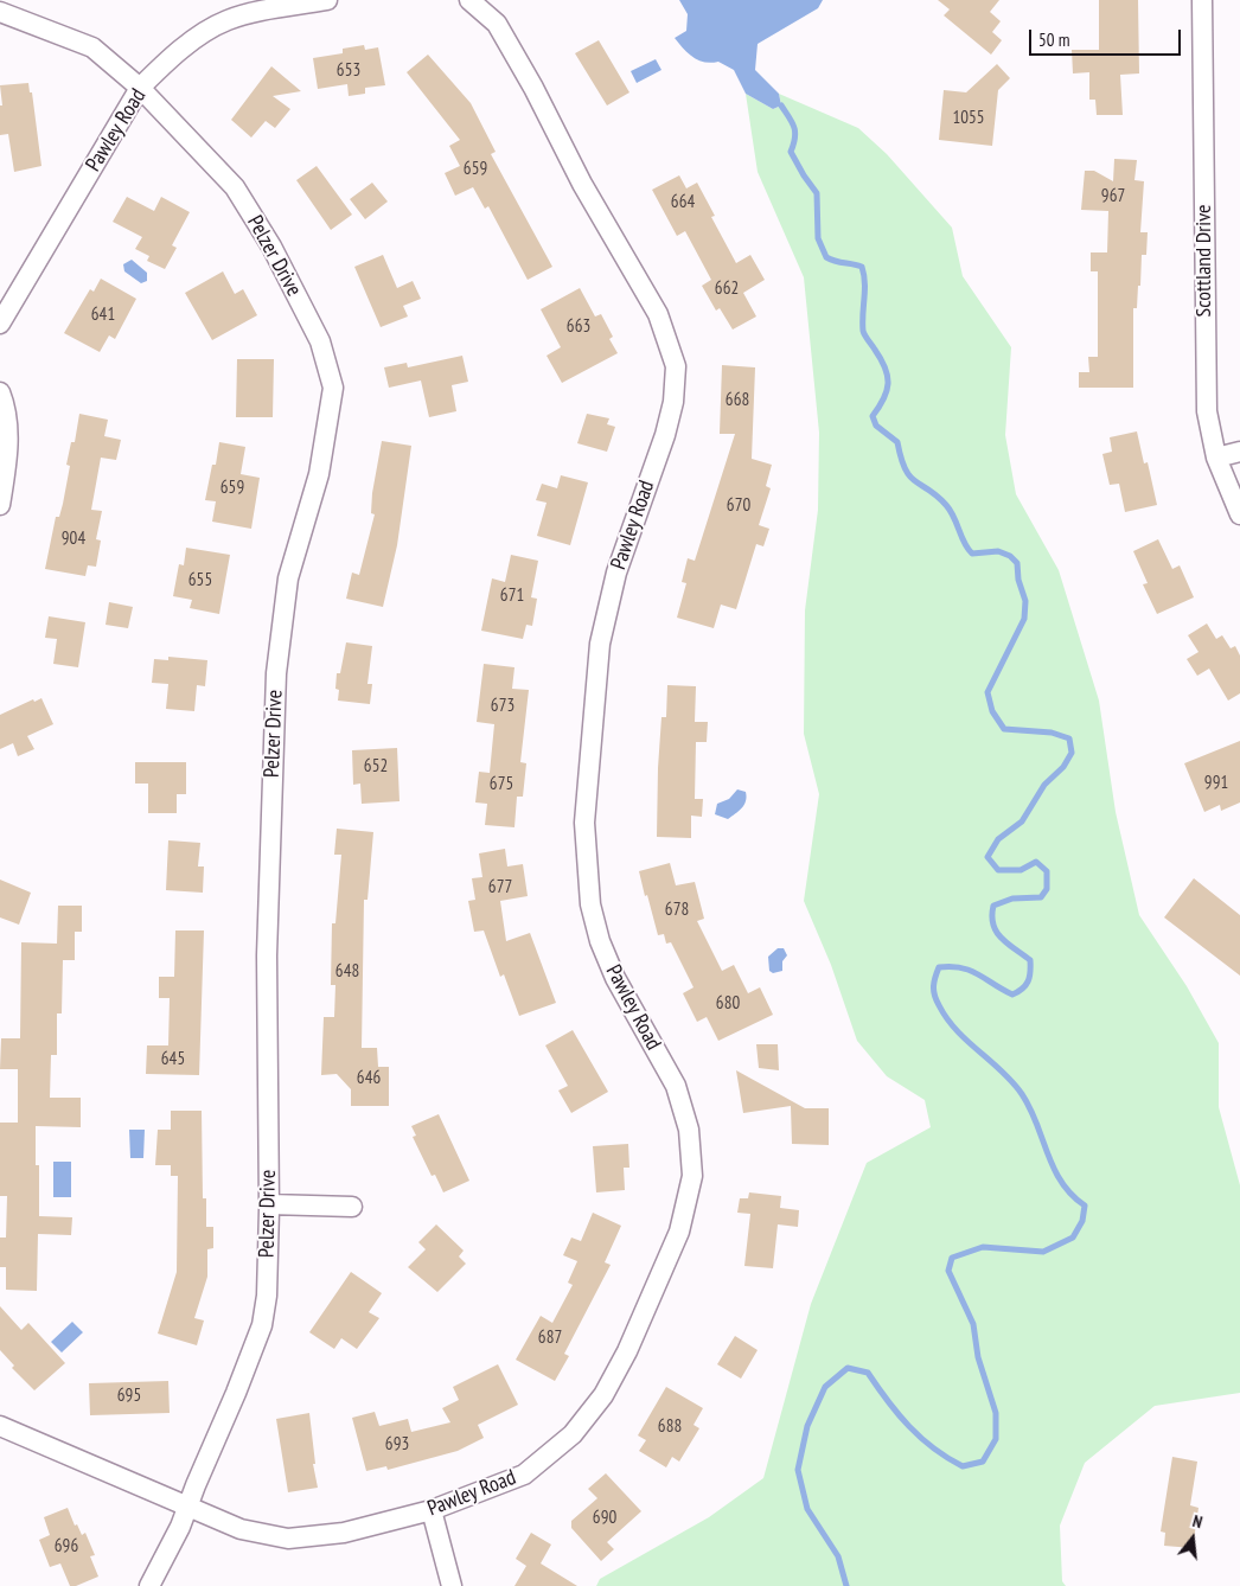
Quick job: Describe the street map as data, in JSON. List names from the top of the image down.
{
  "streets": {
    "street": ["Pawley Road", "Pelzer Drive", "Scottland Drive"]
  },
  "crossings": [
    ["Pawley Road", "Pelzer Drive"]
  ],
  "house_numbers": [
    "653",
    "1055",
    "659",
    "967",
    "664",
    "662",
    "641",
    "663",
    "668",
    "659",
    "670",
    "904",
    "655",
    "671",
    "673",
    "652",
    "991",
    "675",
    "677",
    "678",
    "648",
    "680",
    "645",
    "646",
    "687",
    "695",
    "688",
    "693",
    "690",
    "696"
  ],
  "scale_bar": "50 m",
  "north": "top"
}
